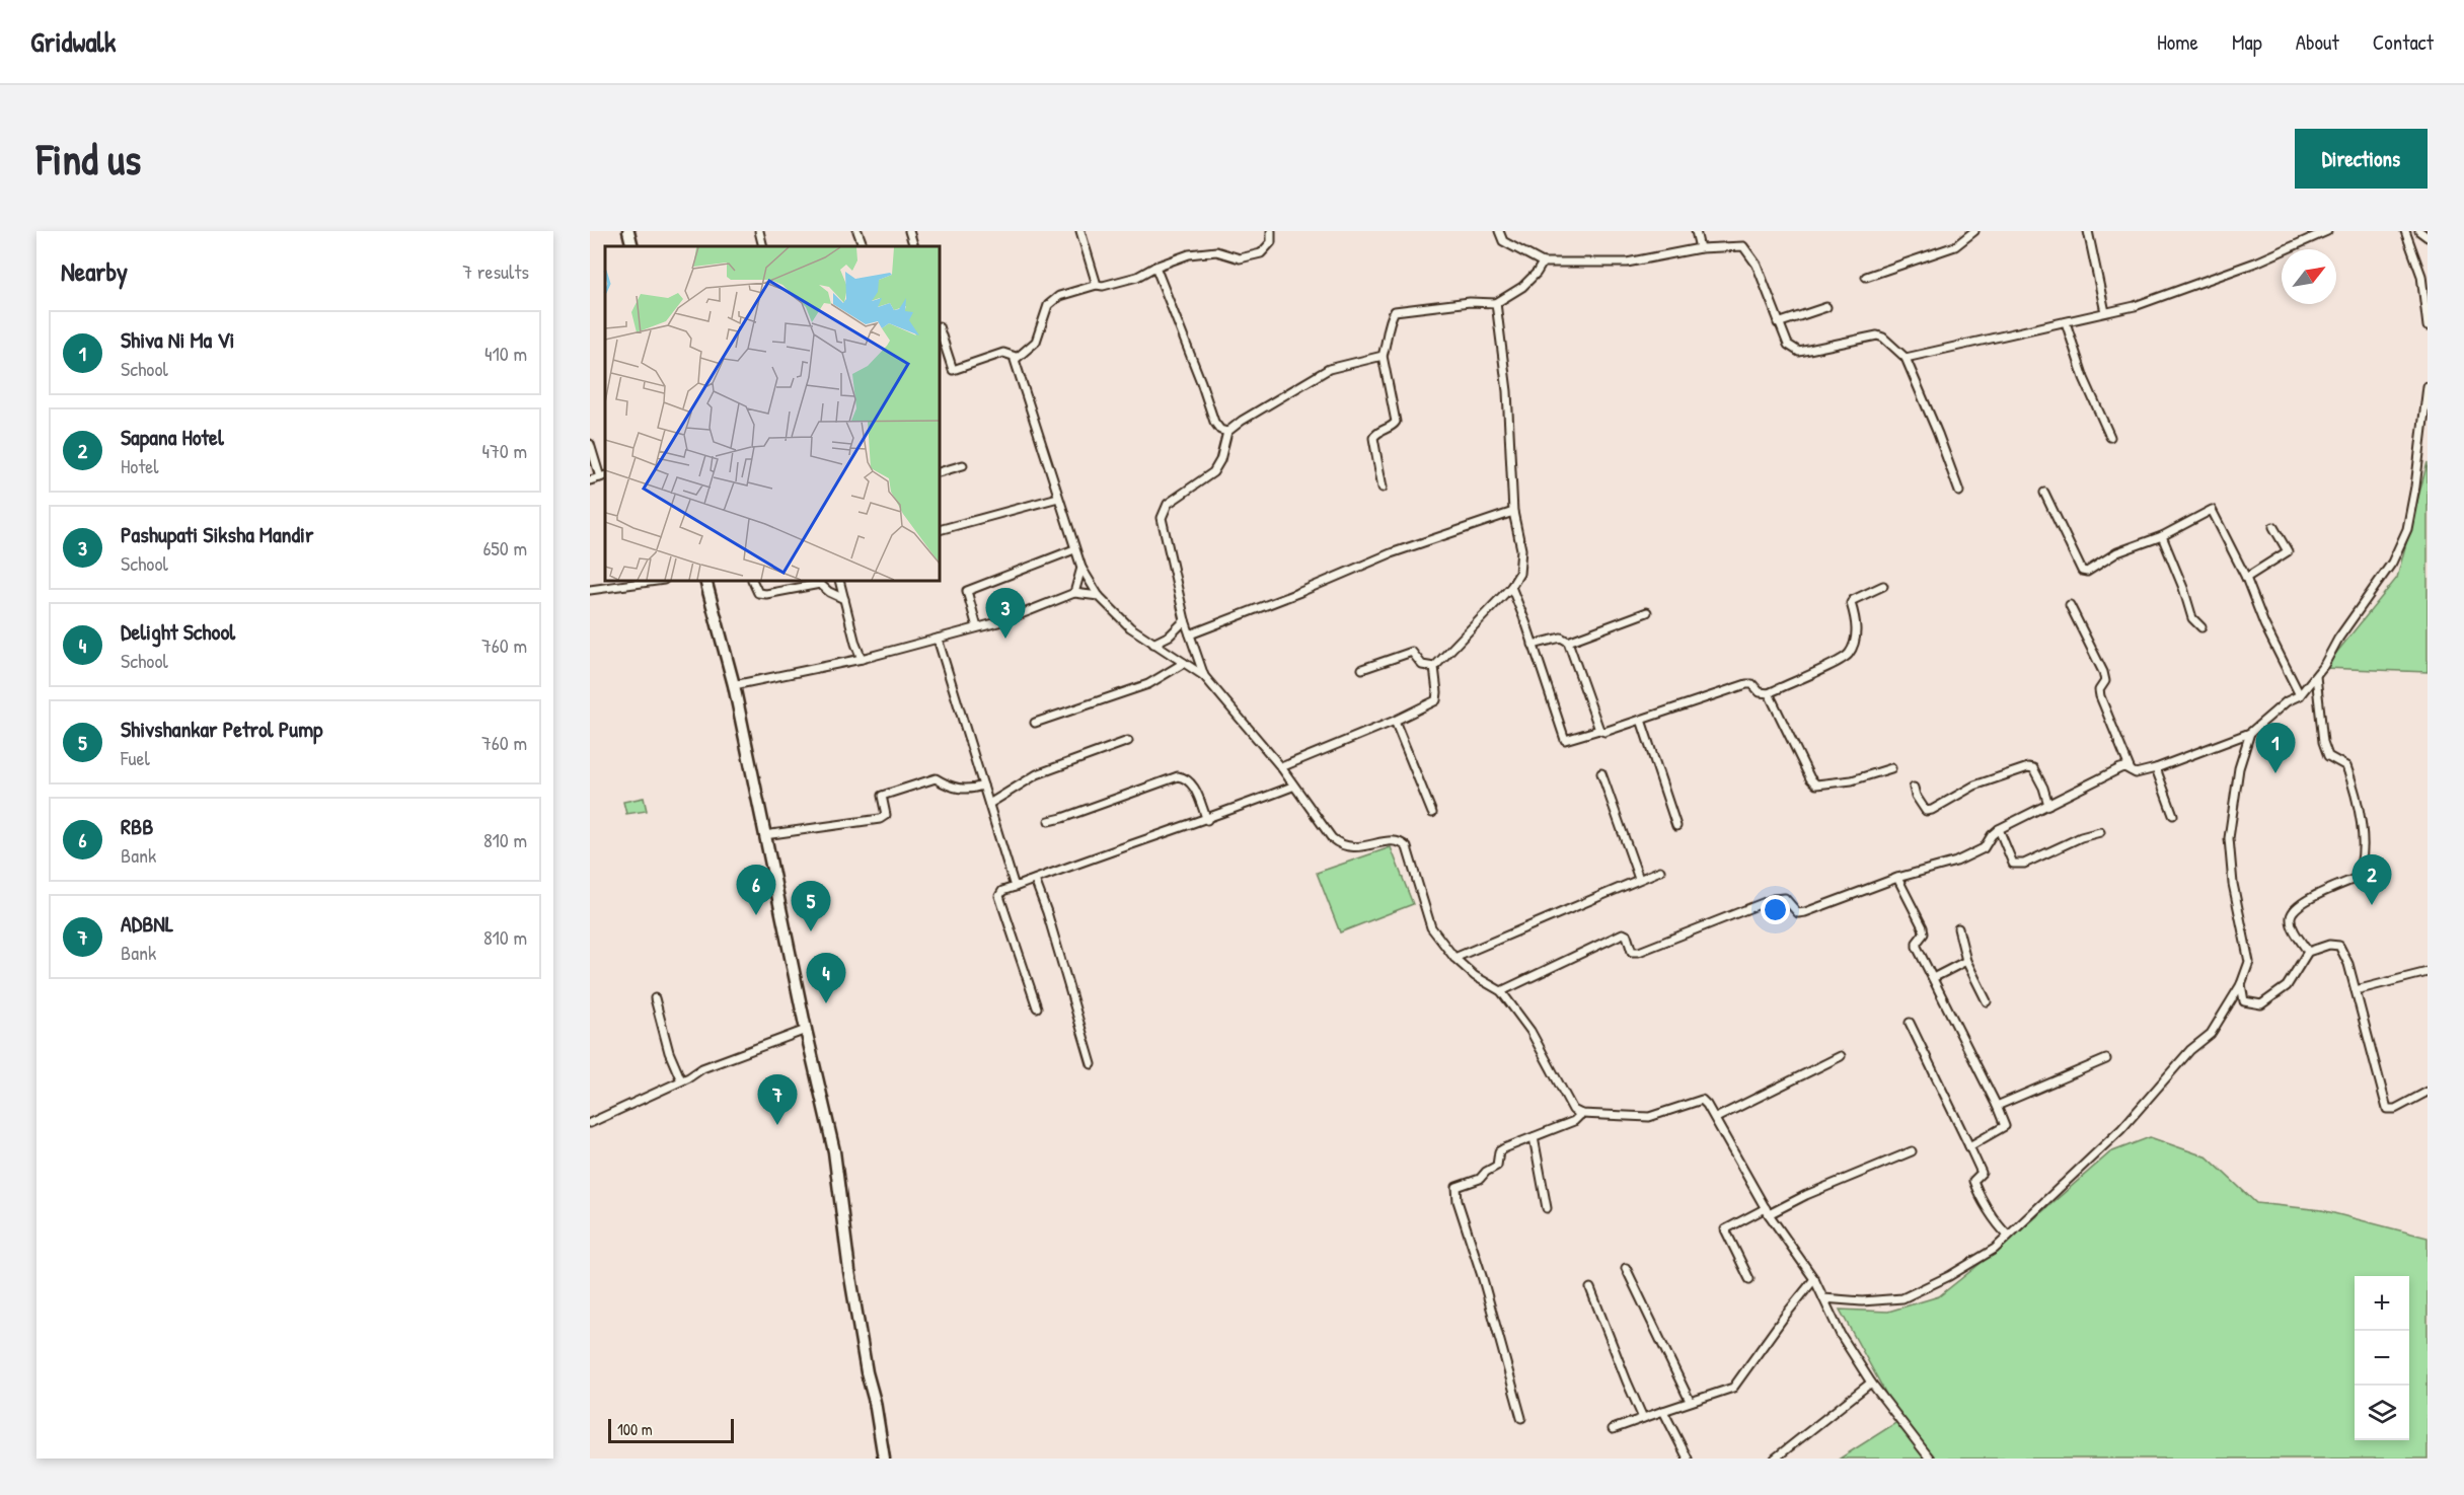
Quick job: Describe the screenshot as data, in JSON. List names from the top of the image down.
{
  "scale_bar": "100 m",
  "north": "top right",
  "page": {
    "header": "Gridwalk",
    "nav": [
      "Home",
      "Map",
      "About",
      "Contact"
    ],
    "buttons": "Directions",
    "title": "Find us",
    "heading": ["Nearby", "7 results"],
    "list": [
      {
        "mark": "1",
        "name": "Shiva Ni Ma Vi",
        "note": "School",
        "value": "410 m"
      },
      {
        "mark": "2",
        "name": "Sapana Hotel",
        "note": "Hotel",
        "value": "470 m"
      },
      {
        "mark": "3",
        "name": "Pashupati Siksha Mandir",
        "note": "School",
        "value": "650 m"
      },
      {
        "mark": "4",
        "name": "Delight School",
        "note": "School",
        "value": "760 m"
      },
      {
        "mark": "5",
        "name": "Shivshankar Petrol Pump",
        "note": "Fuel",
        "value": "760 m"
      },
      {
        "mark": "6",
        "name": "RBB",
        "note": "Bank",
        "value": "810 m"
      },
      {
        "mark": "7",
        "name": "ADBNL",
        "note": "Bank",
        "value": "810 m"
      }
    ],
    "pins": [
      "3",
      "1",
      "2",
      "6",
      "5",
      "4",
      "7"
    ],
    "map_buttons": ["+", "−"],
    "scale": "100 m"
  }
}
